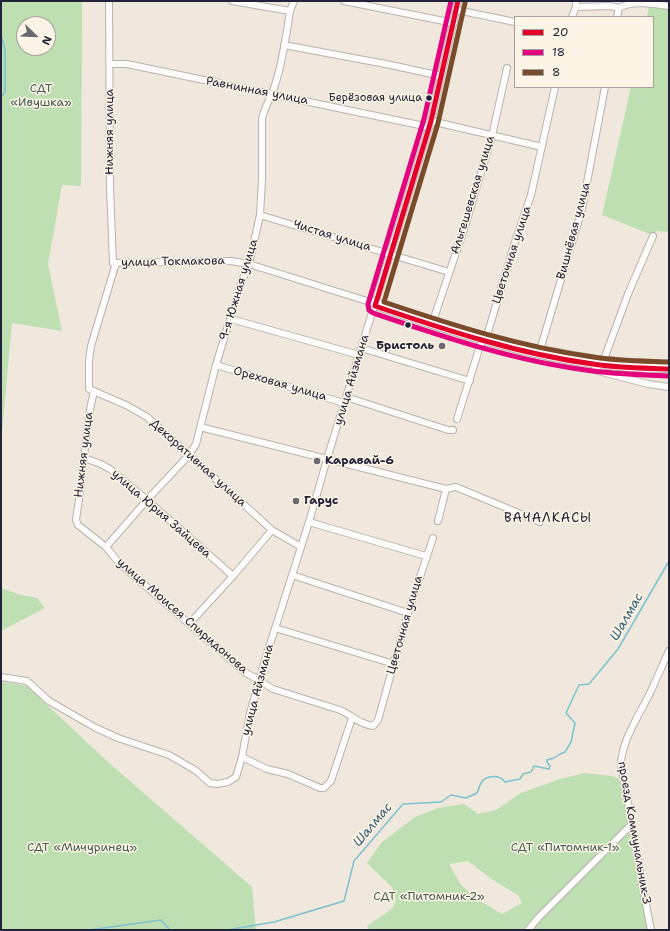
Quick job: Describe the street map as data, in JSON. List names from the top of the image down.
{
  "streets": {
    "street": [
      "Равнинная улица",
      "Нижняя улица",
      "Альгешевская улица",
      "Вишнёвая улица",
      "Чистая улица",
      "Цветочная улица",
      "улица Токмакова",
      "9-я Южная улица",
      "улица Айзмана",
      "Ореховая улица",
      "Декоративная улица",
      "улица Юрия Зайцева",
      "улица Моисея Спиридонова",
      "проезд Коммунальник-3"
    ]
  },
  "crossings": [
    ["Равнинная улица", "Нижняя улица"],
    ["Равнинная улица", "Альгешевская улица"],
    ["Равнинная улица", "Цветочная улица"],
    ["Равнинная улица", "9-я Южная улица"],
    ["Равнинная улица", "улица Айзмана"],
    ["Нижняя улица", "улица Токмакова"],
    ["Нижняя улица", "Декоративная улица"],
    ["Нижняя улица", "улица Юрия Зайцева"],
    ["Нижняя улица", "улица Моисея Спиридонова"],
    ["Альгешевская улица", "Чистая улица"],
    ["Чистая улица", "9-я Южная улица"],
    ["Чистая улица", "улица Айзмана"],
    ["Цветочная улица", "улица Моисея Спиридонова"],
    ["улица Токмакова", "9-я Южная улица"],
    ["улица Токмакова", "улица Айзмана"],
    ["9-я Южная улица", "Ореховая улица"],
    ["9-я Южная улица", "Декоративная улица"],
    ["9-я Южная улица", "улица Юрия Зайцева"],
    ["9-я Южная улица", "улица Моисея Спиридонова"],
    ["улица Айзмана", "Ореховая улица"],
    ["улица Айзмана", "Декоративная улица"],
    ["улица Айзмана", "улица Моисея Спиридонова"]
  ],
  "districts": ["ВАЧАЛКАСЫ"],
  "water": ["Шалмас"],
  "parks": [
    "СДТ «Ивушка»",
    "СДТ «Мичуринец»",
    "СДТ «Питомник-1»",
    "СДТ «Питомник-2»"
  ],
  "places": [
    "Берёзовая улица",
    "Бристоль",
    "Каравай-6",
    "Гарус"
  ],
  "lines": ["transit line 20", "transit line 18", "transit line 8"],
  "legend": ["20", "18", "8"],
  "north": "bottom right"
}
